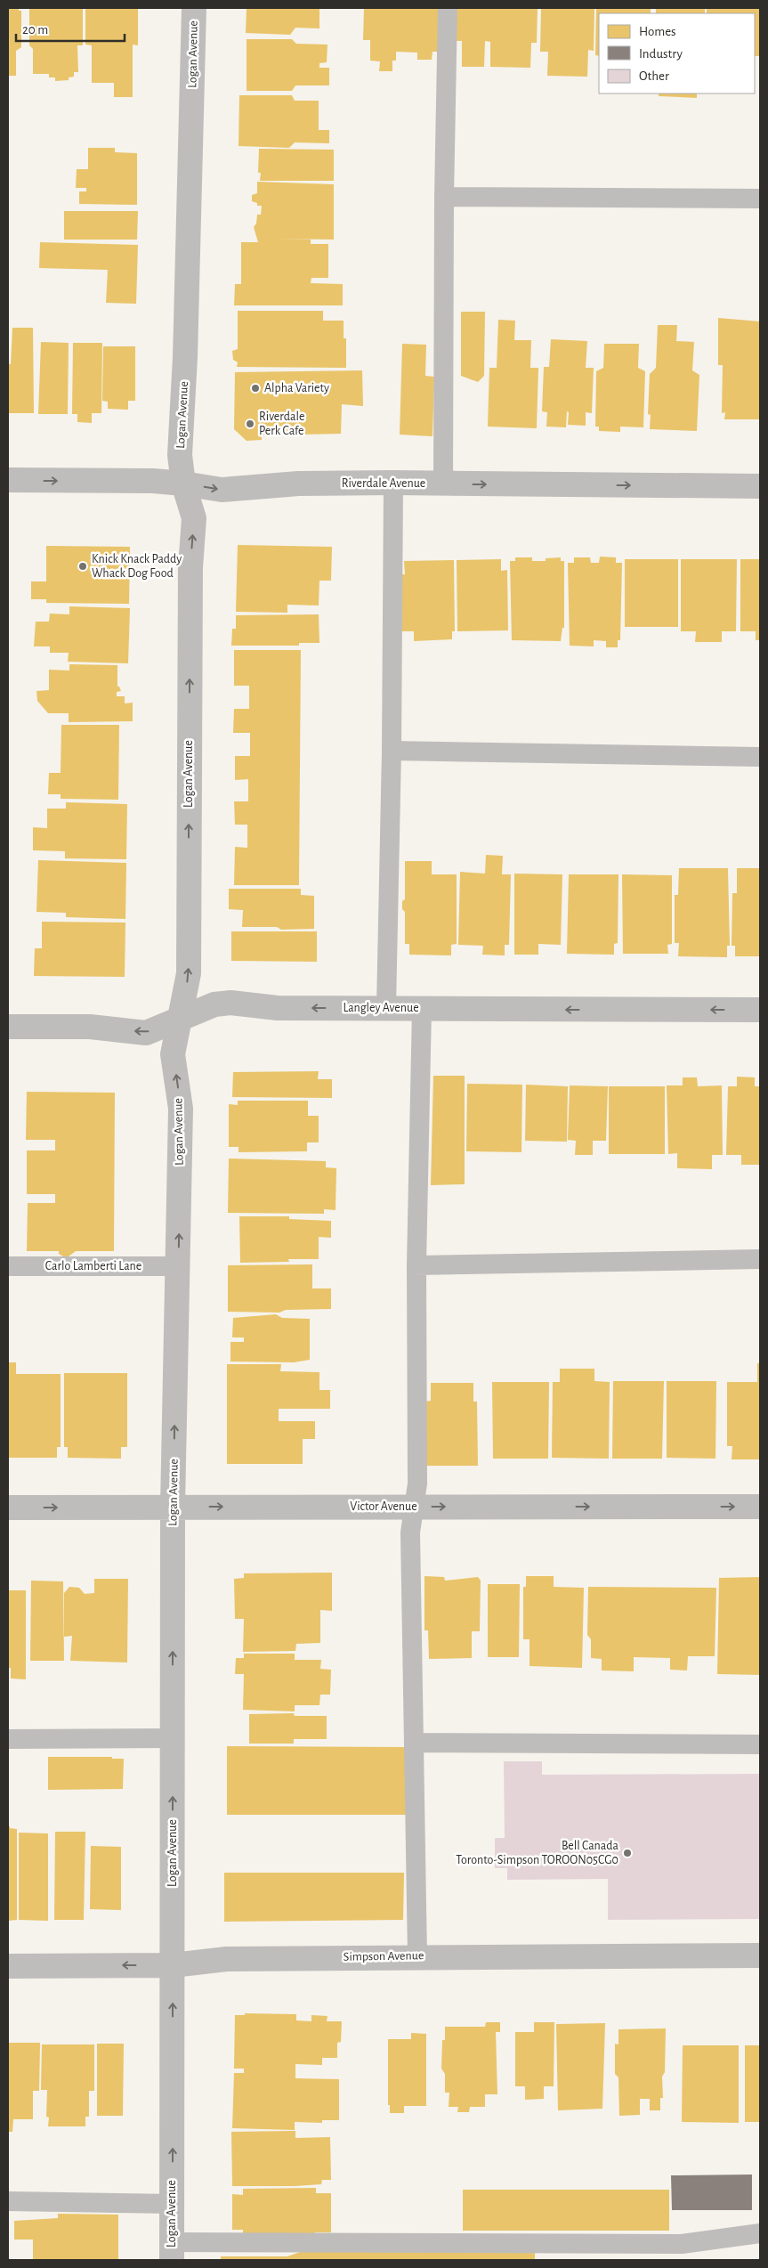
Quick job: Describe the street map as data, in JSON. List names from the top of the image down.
{
  "streets": {
    "street": [
      "Logan Avenue",
      "Riverdale Avenue",
      "Langley Avenue",
      "Victor Avenue",
      "Simpson Avenue"
    ],
    "lane": ["Carlo Lamberti Lane"]
  },
  "crossings": [
    ["Logan Avenue", "Riverdale Avenue"],
    ["Logan Avenue", "Langley Avenue"],
    ["Logan Avenue", "Carlo Lamberti Lane"],
    ["Logan Avenue", "Victor Avenue"],
    ["Logan Avenue", "Simpson Avenue"]
  ],
  "one_way": [
    "Logan Avenue",
    "Riverdale Avenue",
    "Langley Avenue",
    "Victor Avenue"
  ],
  "places": [
    "Alpha Variety",
    "Riverdale Perk Cafe",
    "Knick Knack Paddy Whack Dog Food",
    "Bell Canada Toronto-Simpson TOROON05CG0"
  ],
  "legend": ["Homes", "Industry", "Other"],
  "scale_bar": "20 m"
}
